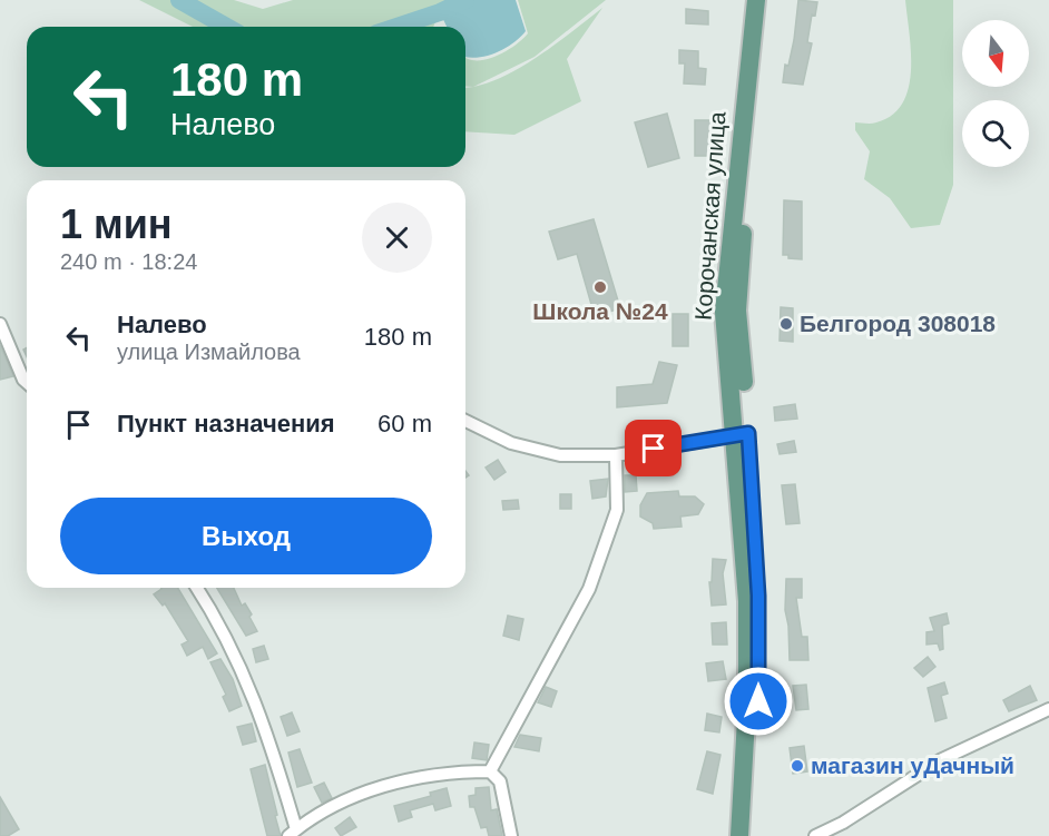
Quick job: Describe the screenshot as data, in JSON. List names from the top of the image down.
{
  "streets": {
    "main road": ["Корочанская улица"]
  },
  "places": ["Школа №24", "Белгород 308018", "магазин уДачный"],
  "north": "bottom",
  "page": {
    "turn": ["180 m", "Налево"],
    "heading": ["1 мин", "240 m · 18:24"],
    "list": [
      {
        "name": "Налево",
        "note": "улица Измайлова",
        "value": "180 m"
      },
      {
        "name": "Пункт назначения",
        "value": "60 m"
      }
    ],
    "buttons": "Выход"
  }
}
